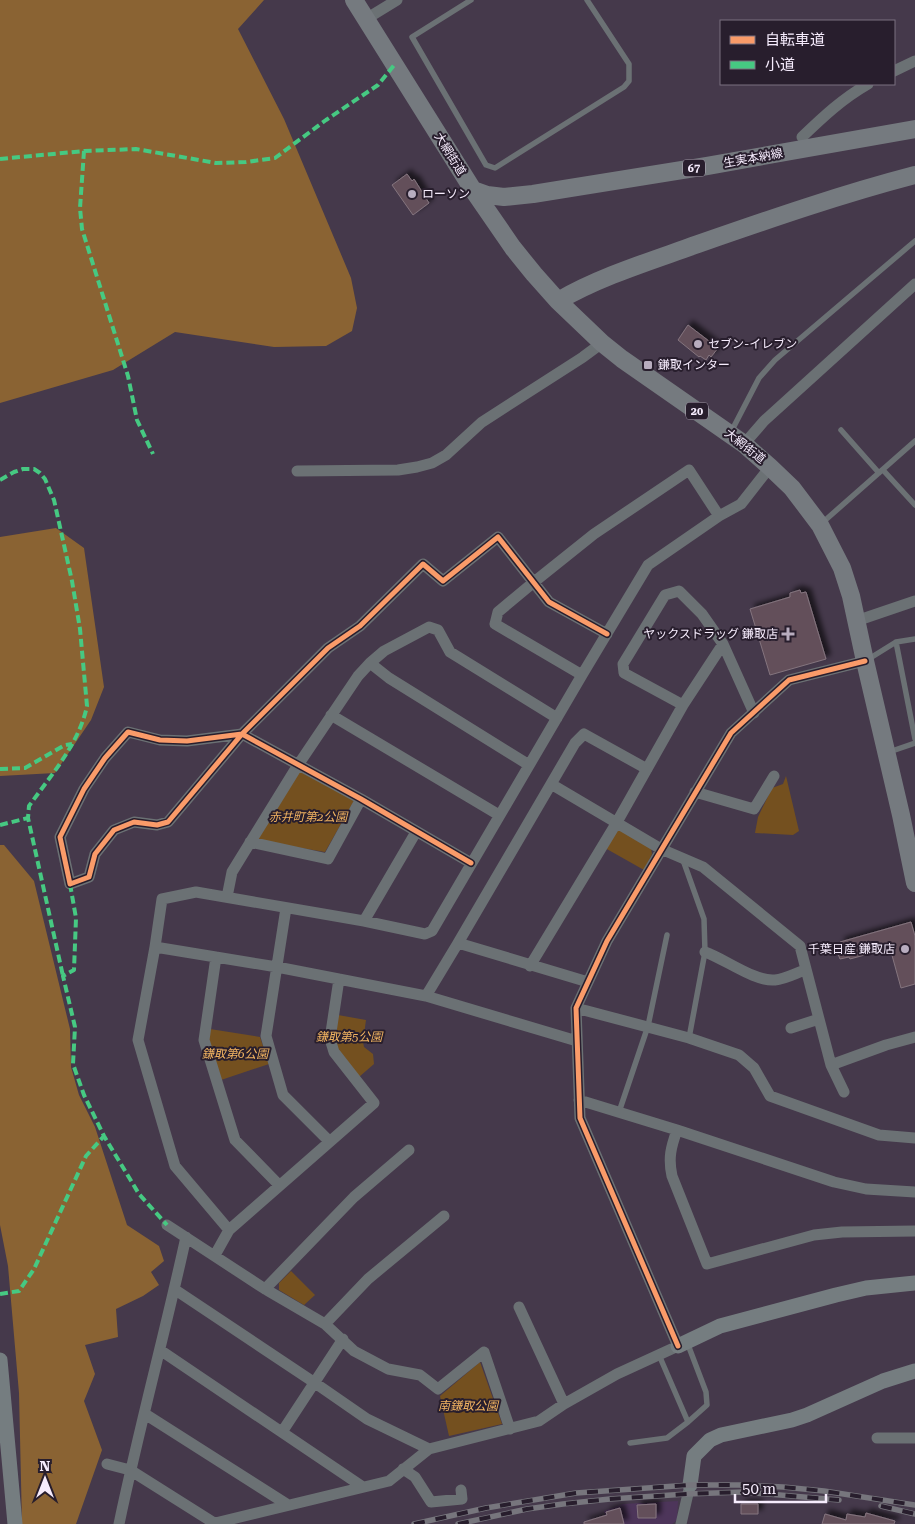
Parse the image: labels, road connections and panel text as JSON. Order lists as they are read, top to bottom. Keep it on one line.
{"streets":{"main road":["大網街道","生実本納線","67","20"]},"crossings":[["大網街道","生実本納線"]],"parks":["赤井町第2公園","鎌取第5公園","鎌取第6公園","南鎌取公園"],"places":{"other":["ローソン","セブン-イレブン","千葉日産 鎌取店"],"transit":["鎌取インター"],"health":["ヤックスドラッグ 鎌取店"]},"legend":["自転車道","小道"],"scale_bar":"50 m","north":"top"}
